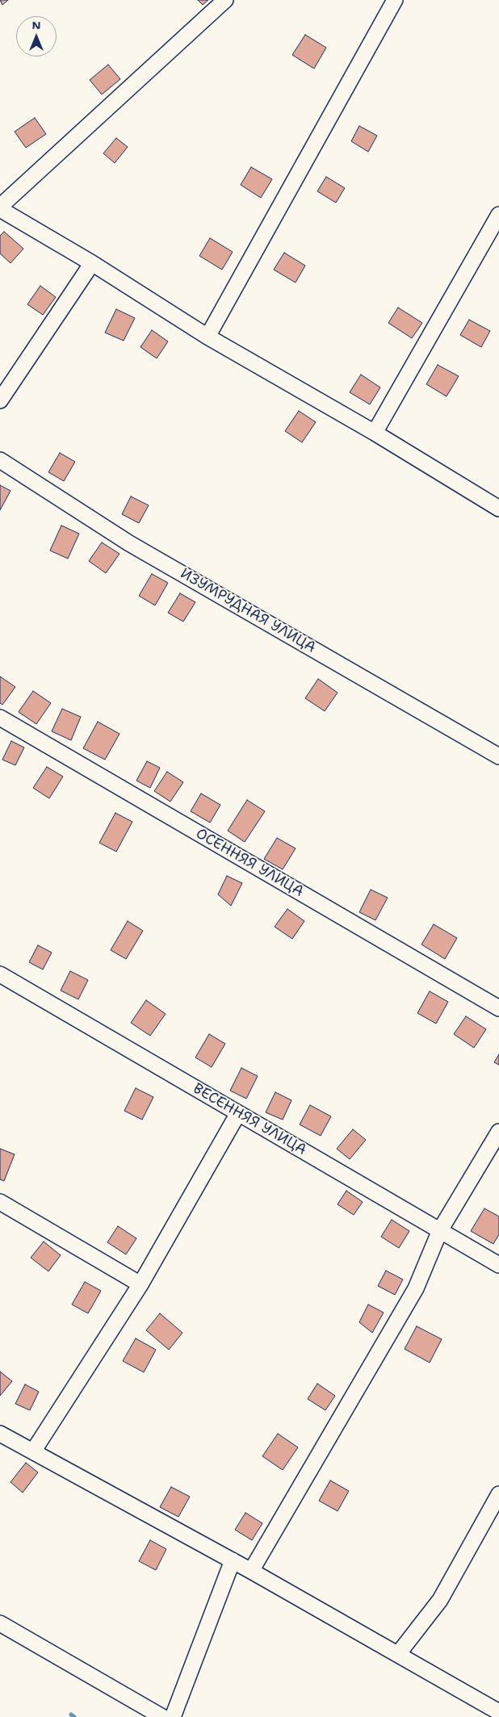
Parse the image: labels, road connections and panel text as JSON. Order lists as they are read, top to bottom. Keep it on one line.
{"streets":{"street":["ИЗУМРУДНАЯ УЛИЦА","ОСЕННЯЯ УЛИЦА","ВЕСЕННЯЯ УЛИЦА"]},"north":"top"}
